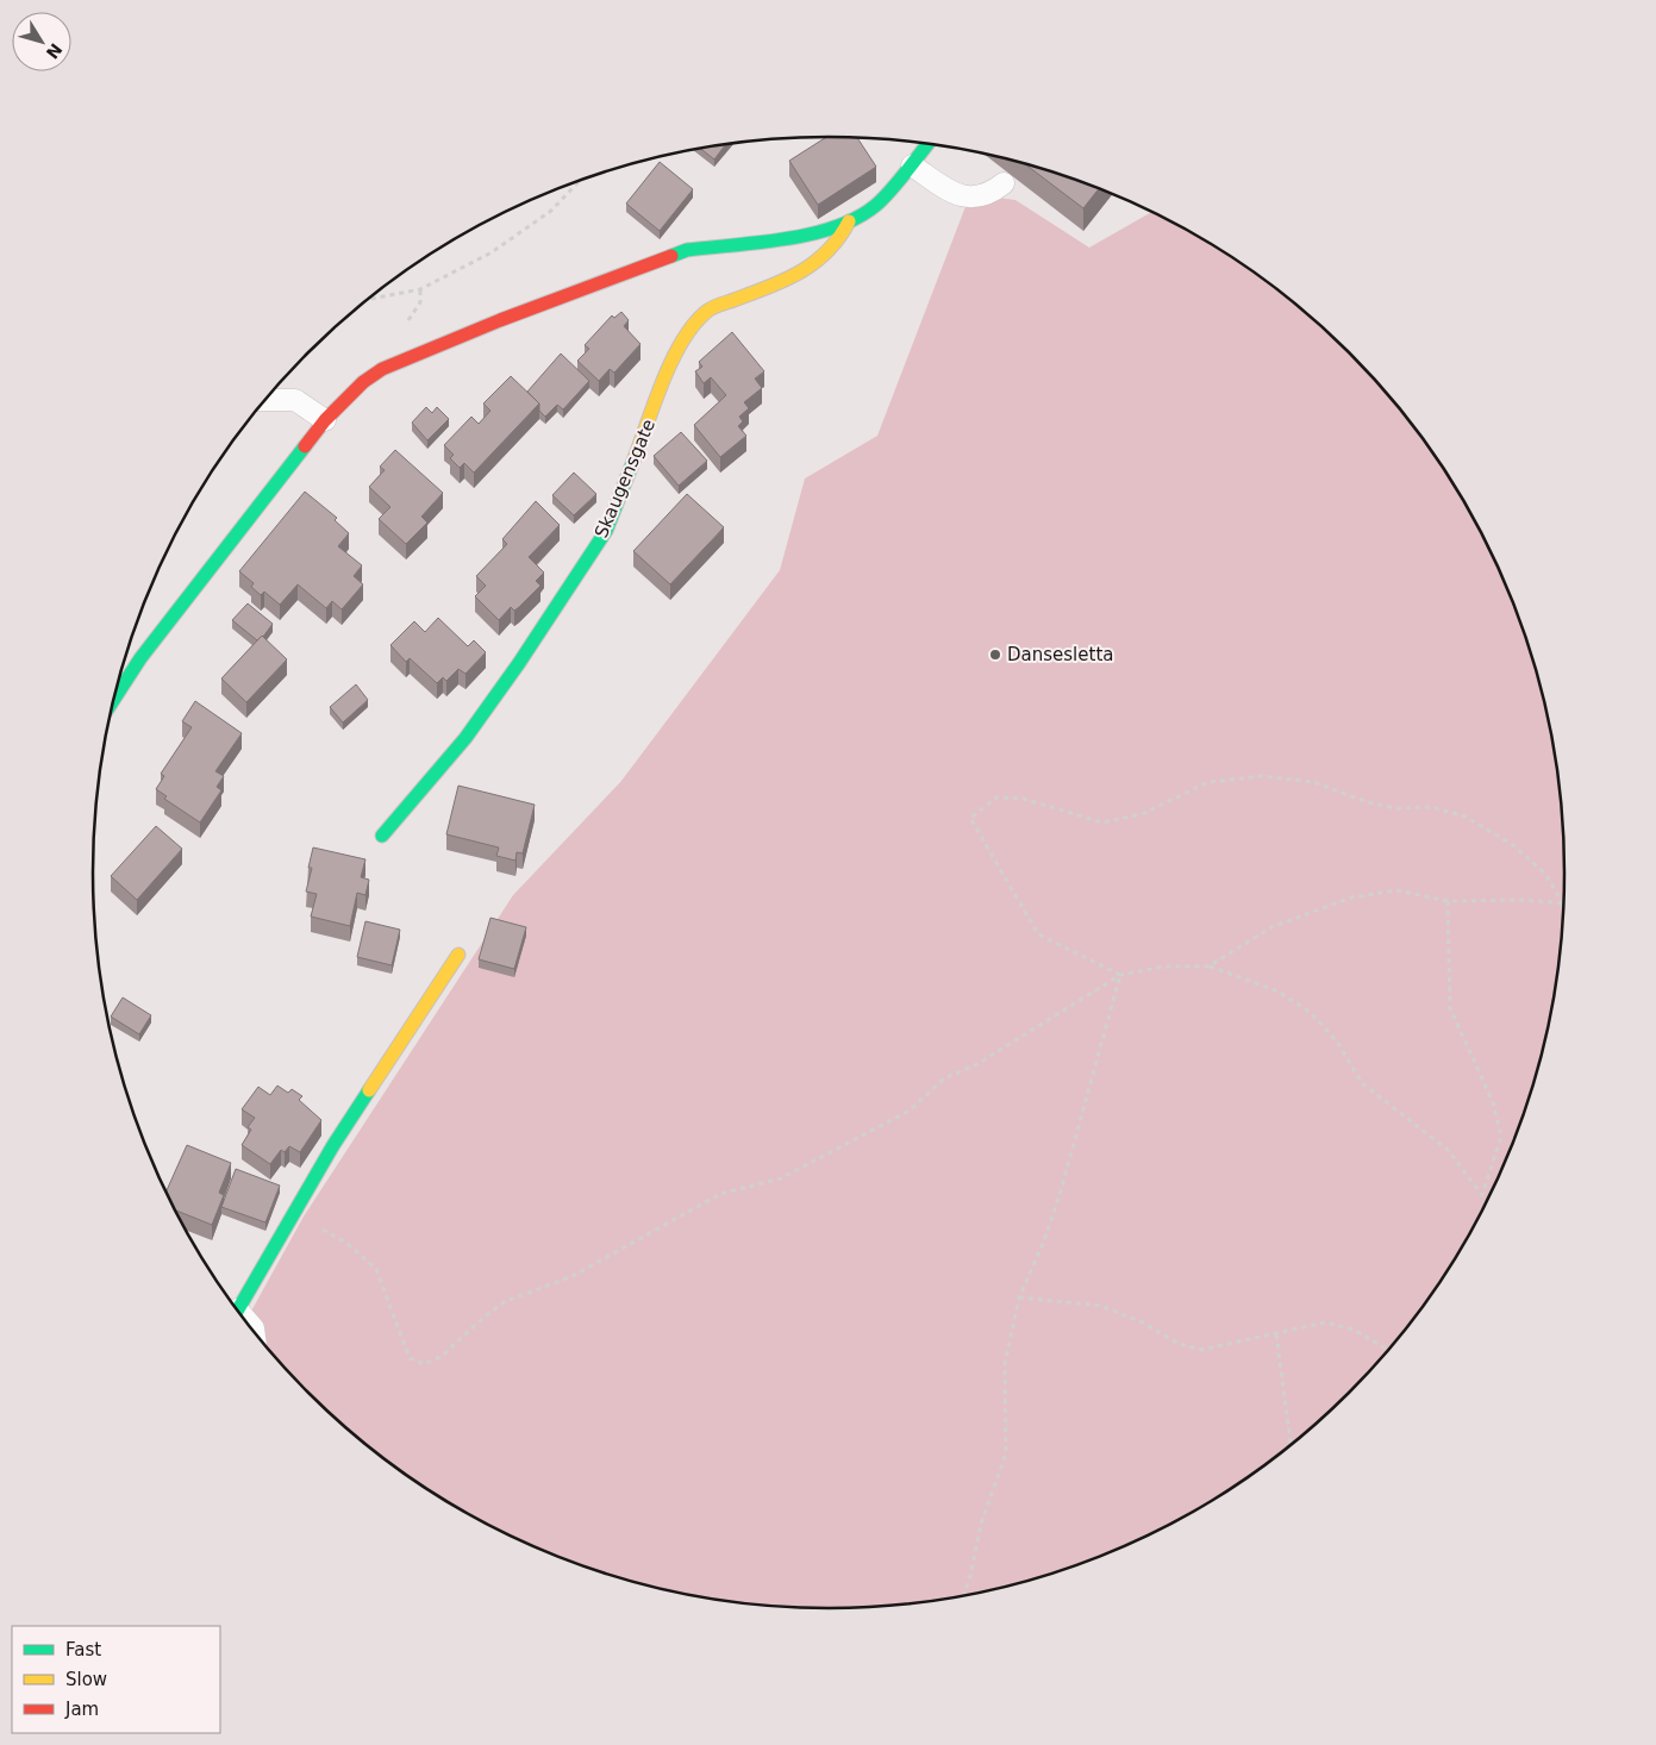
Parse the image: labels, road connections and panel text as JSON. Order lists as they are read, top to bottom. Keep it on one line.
{"streets":{"street":["Skaugensgate"]},"places":["Dansesletta"],"legend":["Fast","Slow","Jam"],"north":"bottom right"}
